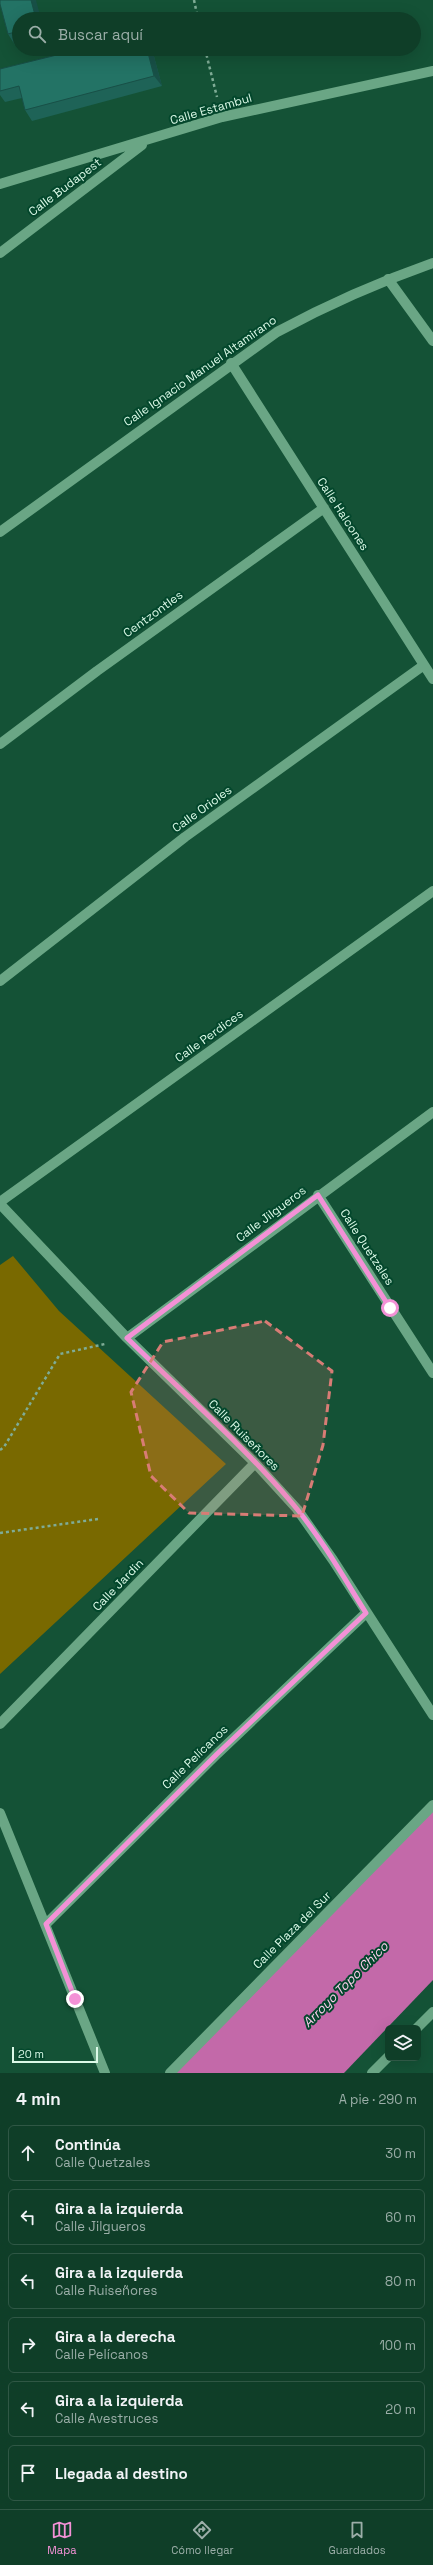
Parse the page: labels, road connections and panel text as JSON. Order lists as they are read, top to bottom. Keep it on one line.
{"streets":{"street":["Calle Estambul","Calle Budapest","Calle Ignacio Manuel Altamirano","Calle Halcones","Centzontles","Calle Orioles","Calle Perdices","Calle Jilgueros","Calle Quetzales","Calle Ruiseñores","Calle Jardin","Calle Pelícanos","Calle Plaza del Sur"]},"crossings":[["Calle Estambul","Calle Budapest"],["Calle Ignacio Manuel Altamirano","Calle Halcones"],["Calle Halcones","Centzontles"],["Calle Halcones","Calle Orioles"],["Calle Perdices","Calle Ruiseñores"],["Calle Jilgueros","Calle Quetzales"],["Calle Jilgueros","Calle Ruiseñores"],["Calle Ruiseñores","Calle Jardin"],["Calle Ruiseñores","Calle Pelícanos"]],"water":["Arroyo Topo Chico"],"scale_bar":"20 m","page":{"search":"Buscar aquí","scale":"20 m","heading":["4 min","A pie · 290 m"],"list":[["Continúa","Calle Quetzales","30 m"],["Gira a la izquierda","Calle Jilgueros","60 m"],["Gira a la izquierda","Calle Ruiseñores","80 m"],["Gira a la derecha","Calle Pelícanos","100 m"],["Gira a la izquierda","Calle Avestruces","20 m"],"Llegada al destino"],"nav":["Mapa","Cómo llegar","Guardados"]}}
